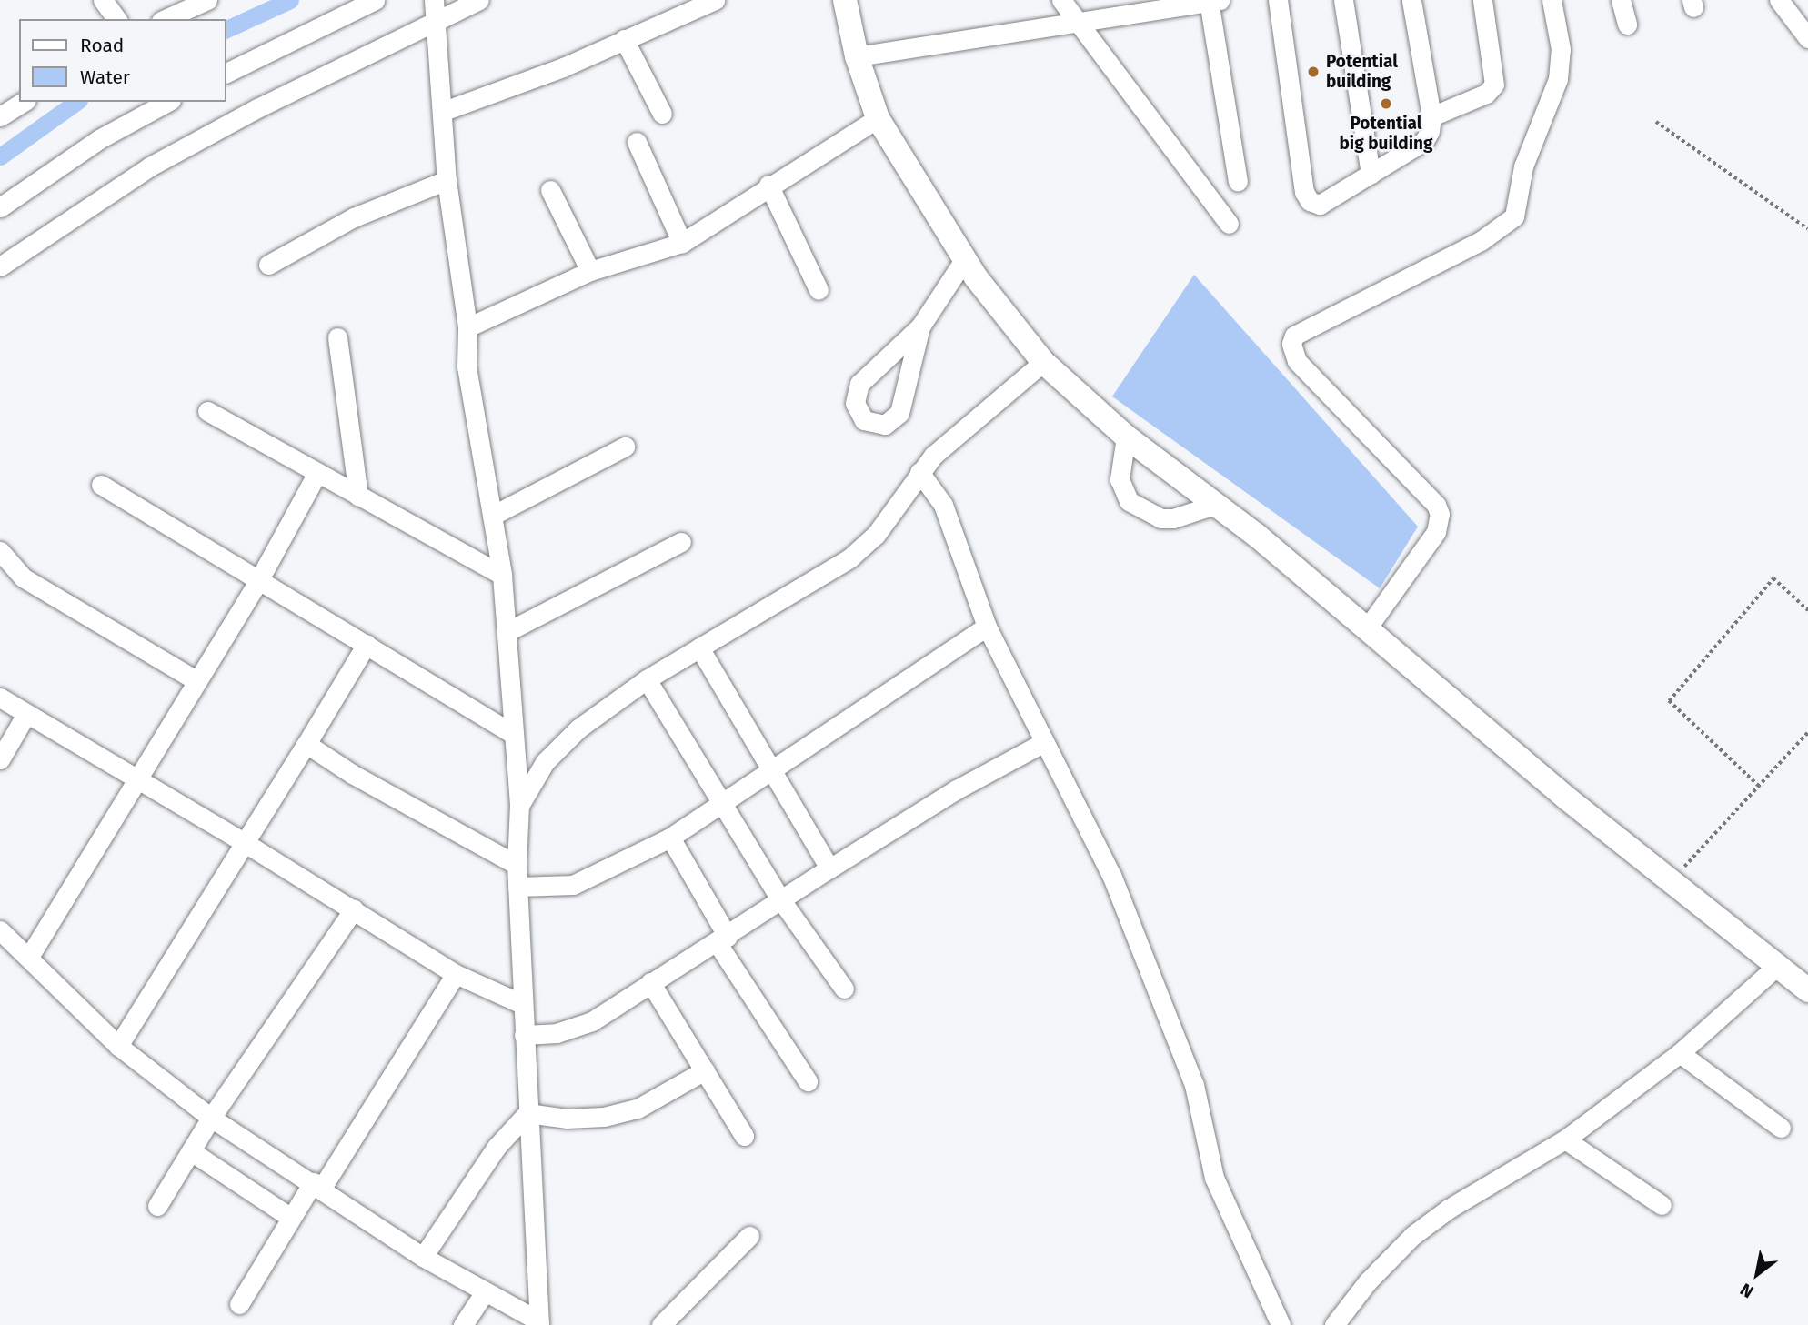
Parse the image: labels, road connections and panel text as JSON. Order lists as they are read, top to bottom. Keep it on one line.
{"places":["Potential building","Potential big building"],"legend":["Road","Water"],"north":"bottom left"}
